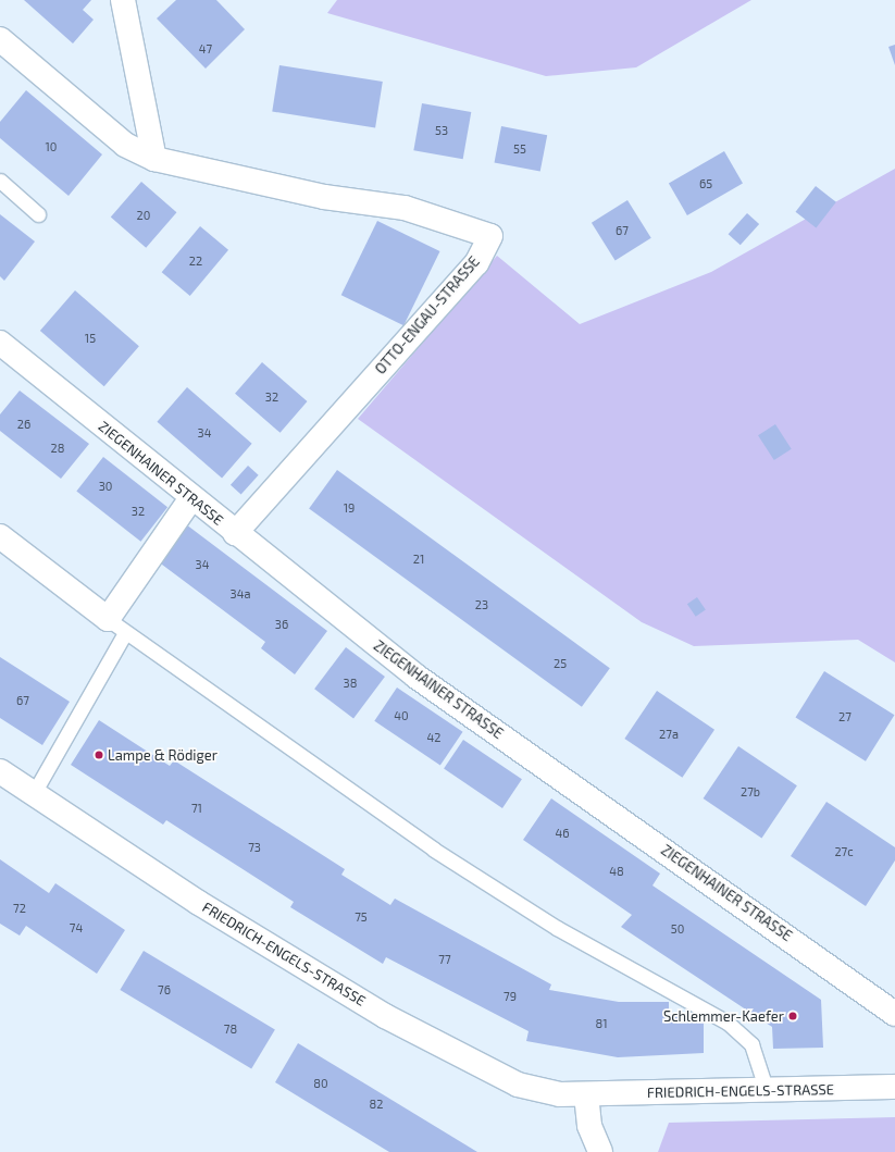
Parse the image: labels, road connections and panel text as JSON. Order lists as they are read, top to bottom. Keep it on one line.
{"streets":{"street":["OTTO-ENGAU-STRASSE","ZIEGENHAINER STRASSE","FRIEDRICH-ENGELS-STRASSE"]},"crossings":[["OTTO-ENGAU-STRASSE","ZIEGENHAINER STRASSE"]],"places":["Lampe & Rödiger","Schlemmer-Kaefer"],"house_numbers":["47","53","10","55","65","20","67","22","15","32","26","34","28","30","19","32","21","34","34a","23","36","25","38","67","40","27","27a","42","27b","71","46","73","27c","48","72","75","74","50","77","76","79","81","78","80","82"]}
